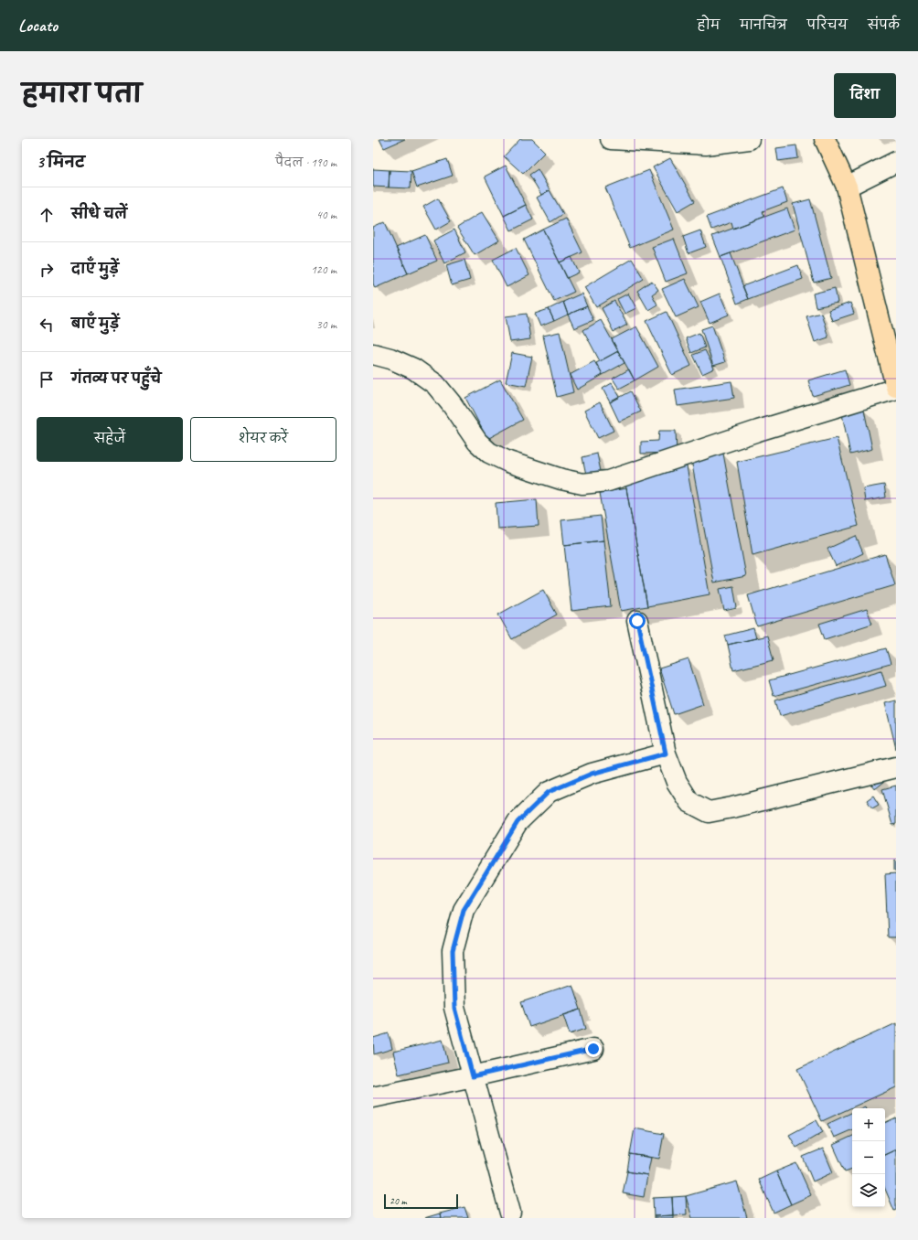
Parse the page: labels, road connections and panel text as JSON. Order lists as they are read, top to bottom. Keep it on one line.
{"scale_bar":"20 m","page":{"header":"Locato","nav":["होम","मानचित्र","परिचय","संपर्क"],"title":"हमारा पता","buttons":["दिशा",["सहेजें","शेयर करें"]],"heading":["3 मिनट","पैदल · 190 m"],"list":[["सीधे चलें","40 m"],["दाएँ मुड़ें","120 m"],["बाएँ मुड़ें","30 m"],"गंतव्य पर पहुँचे"],"map_buttons":["+","−"],"scale":"20 m"}}
